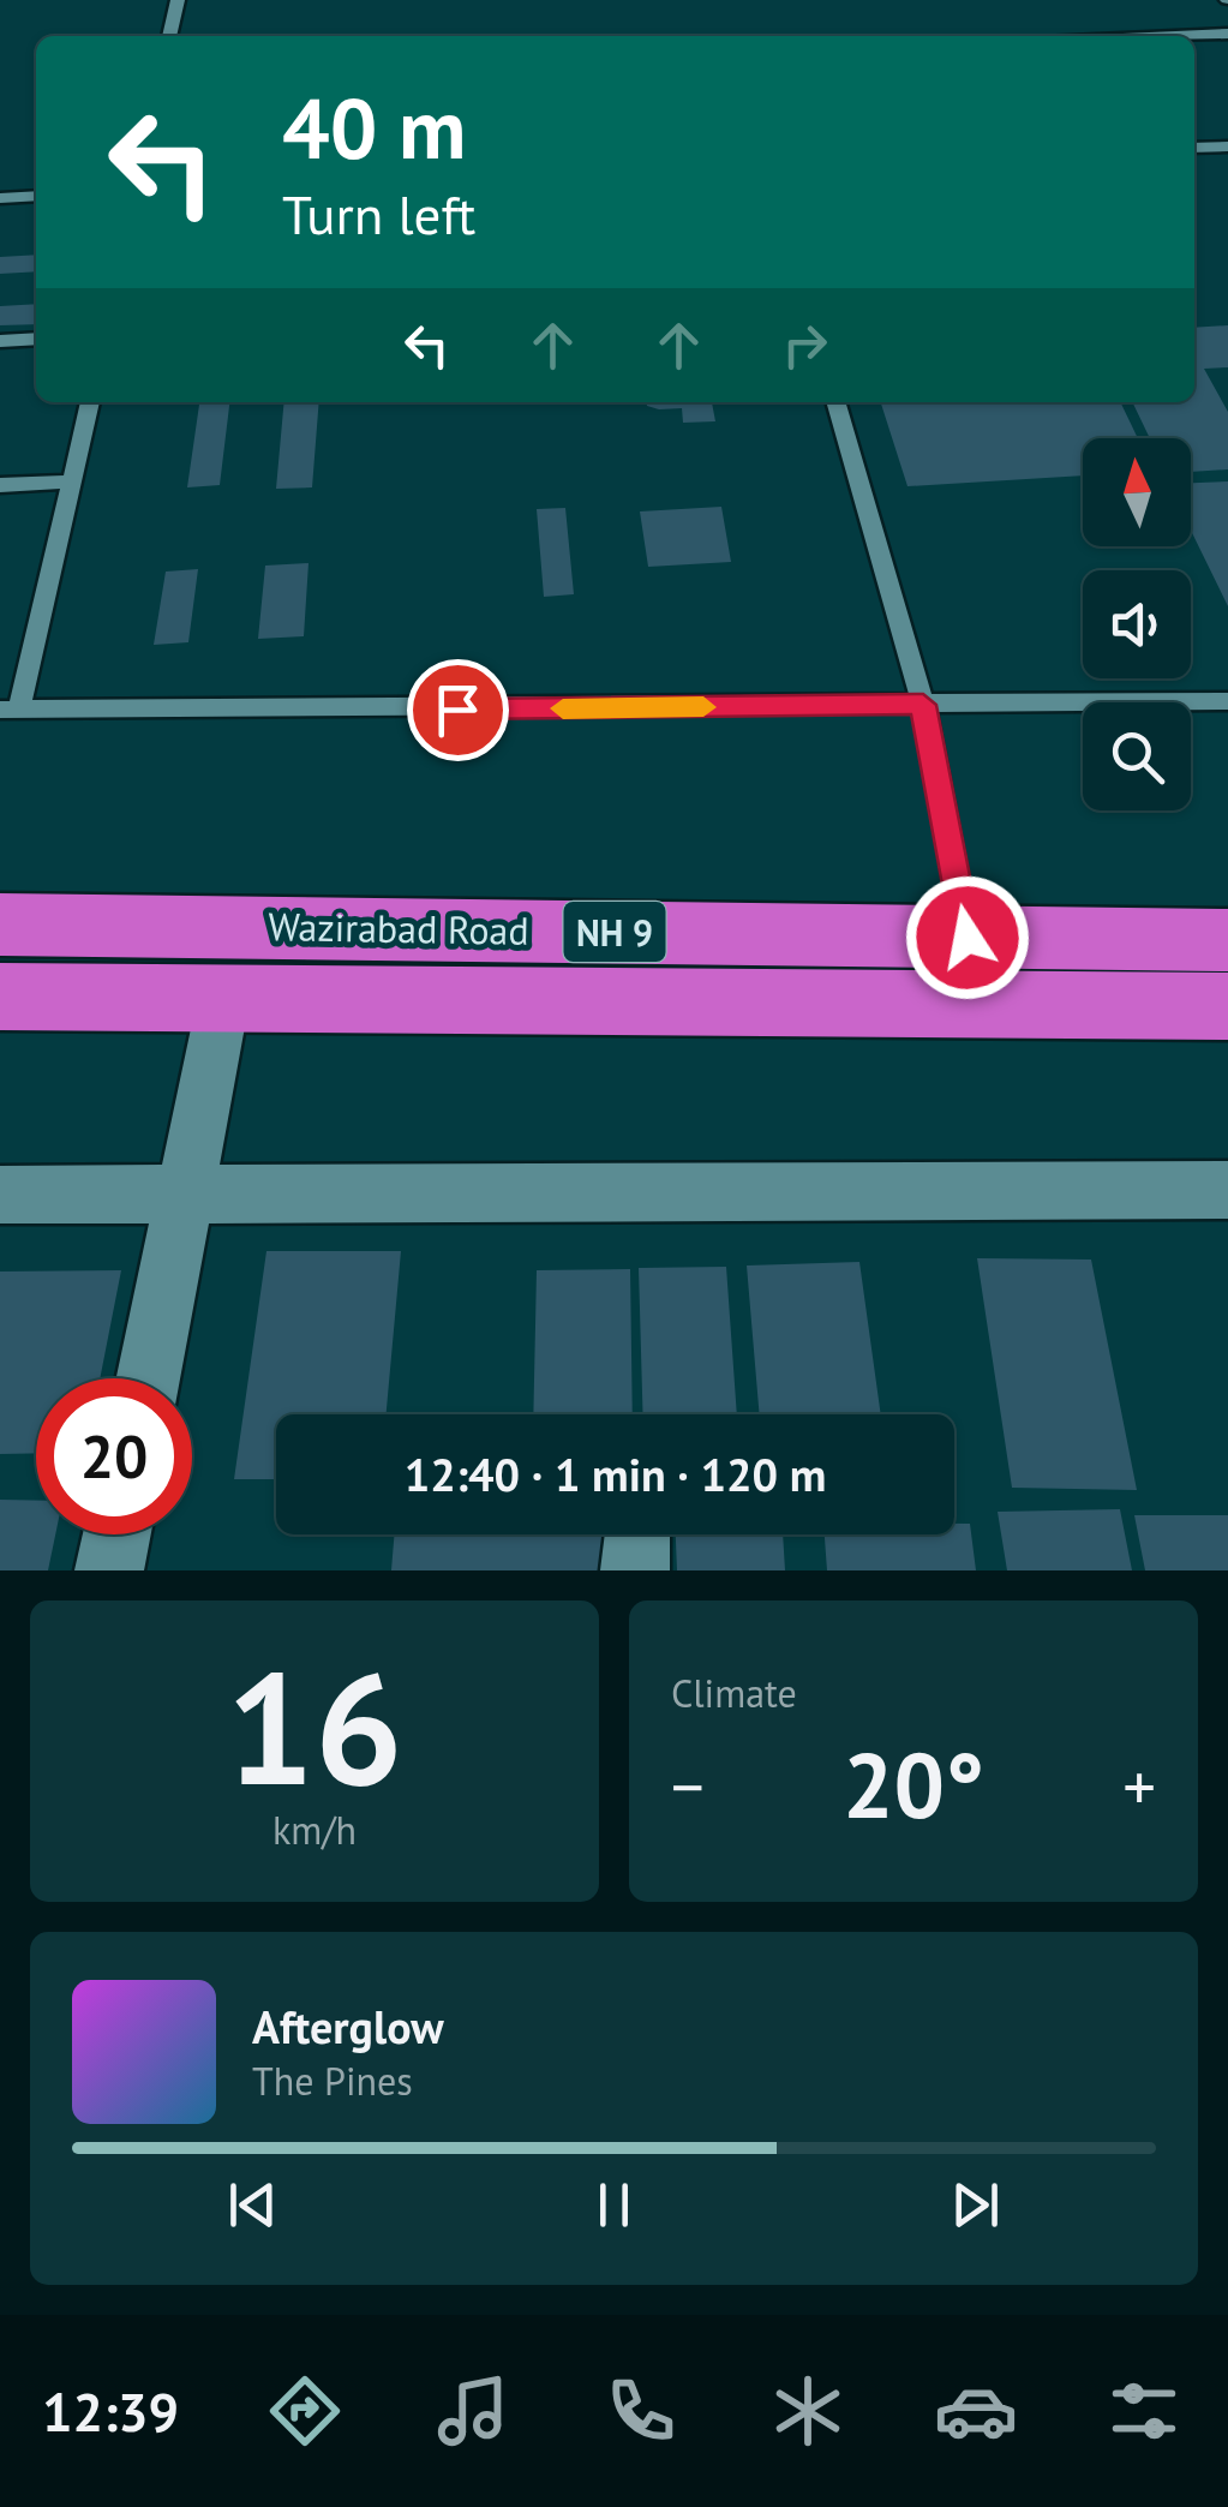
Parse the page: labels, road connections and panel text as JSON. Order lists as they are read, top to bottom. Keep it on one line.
{"streets":{"highway":["Wazirabad Road","NH 9"]},"north":"top","page":{"turn":["40 m","Turn left"],"limit":"20","trip":"12:40 · 1 min · 120 m","tile":[["16","km/h"],"Climate"],"heat":["−","20°","+"],"song":["Afterglow","The Pines"],"tabs":"12:39"}}
